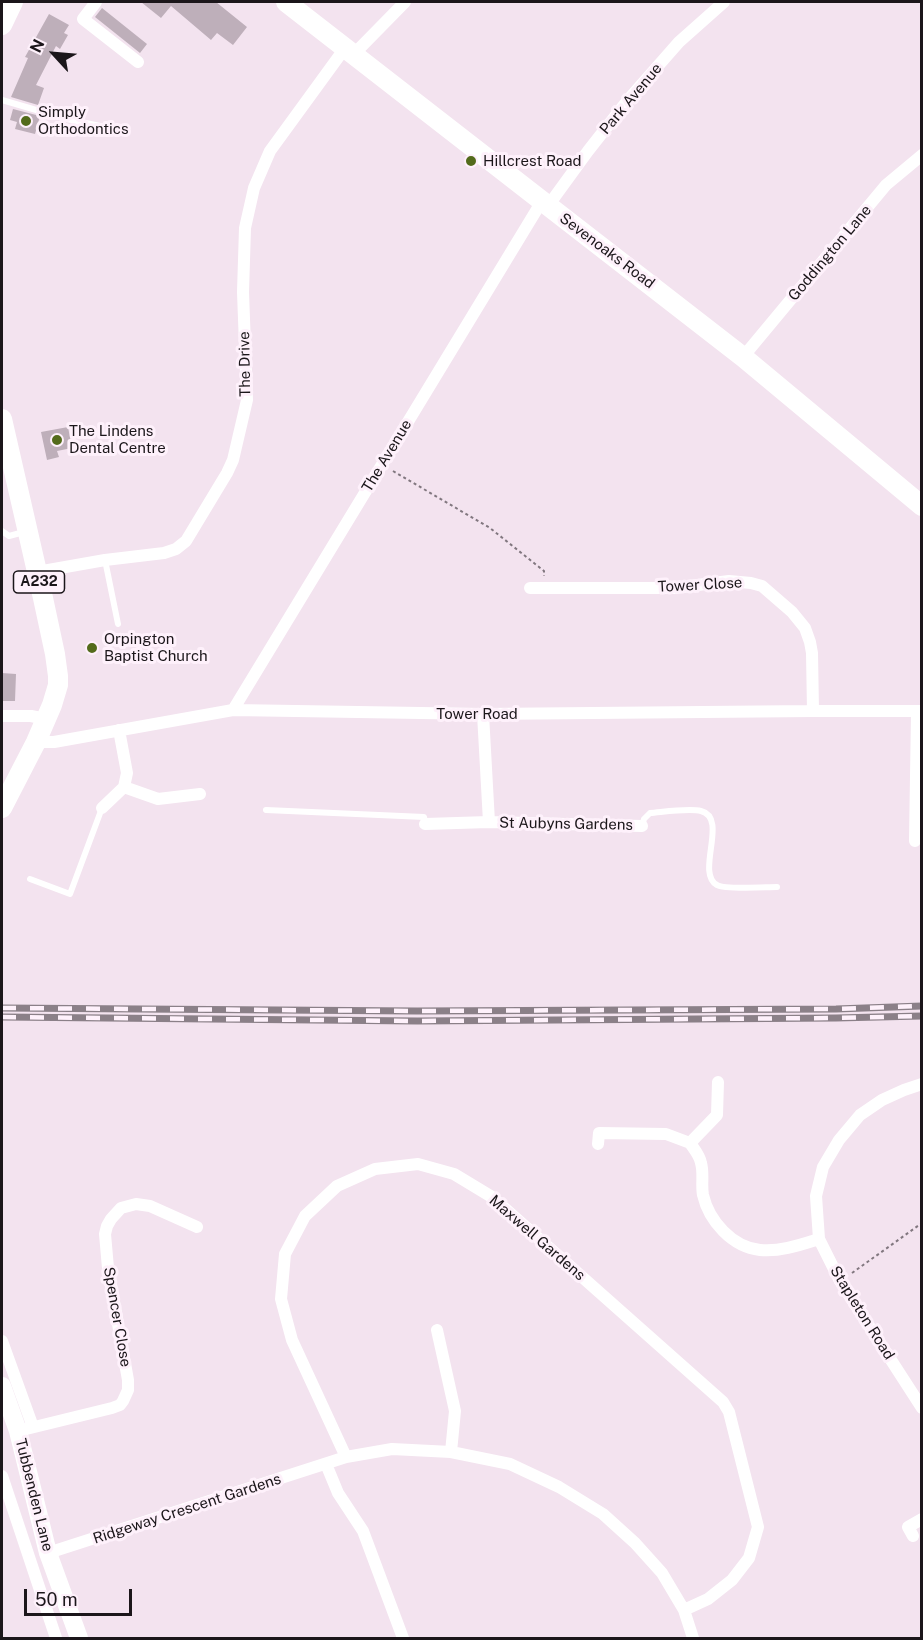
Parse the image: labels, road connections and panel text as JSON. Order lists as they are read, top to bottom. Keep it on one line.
{"streets":{"main road":["Sevenoaks Road","A232"],"street":["Park Avenue","Goddington Lane","The Drive","The Avenue","Tower Close","Tower Road","St Aubyns Gardens","Maxwell Gardens","Stapleton Road","Spencer Close","Tubbenden Lane","Ridgeway Crescent Gardens"]},"crossings":[["Park Avenue","Sevenoaks Road"],["Park Avenue","The Avenue"],["Sevenoaks Road","Goddington Lane"],["Sevenoaks Road","The Drive"],["Sevenoaks Road","The Avenue"],["The Drive","A232"],["The Avenue","Tower Road"],["A232","Tower Road"],["Tower Close","Tower Road"],["Tower Road","St Aubyns Gardens"],["Maxwell Gardens","Ridgeway Crescent Gardens"],["Spencer Close","Tubbenden Lane"],["Tubbenden Lane","Ridgeway Crescent Gardens"]],"places":["Simply Orthodontics","Hillcrest Road","The Lindens Dental Centre","Orpington Baptist Church"],"scale_bar":"50 m","north":"top left"}
